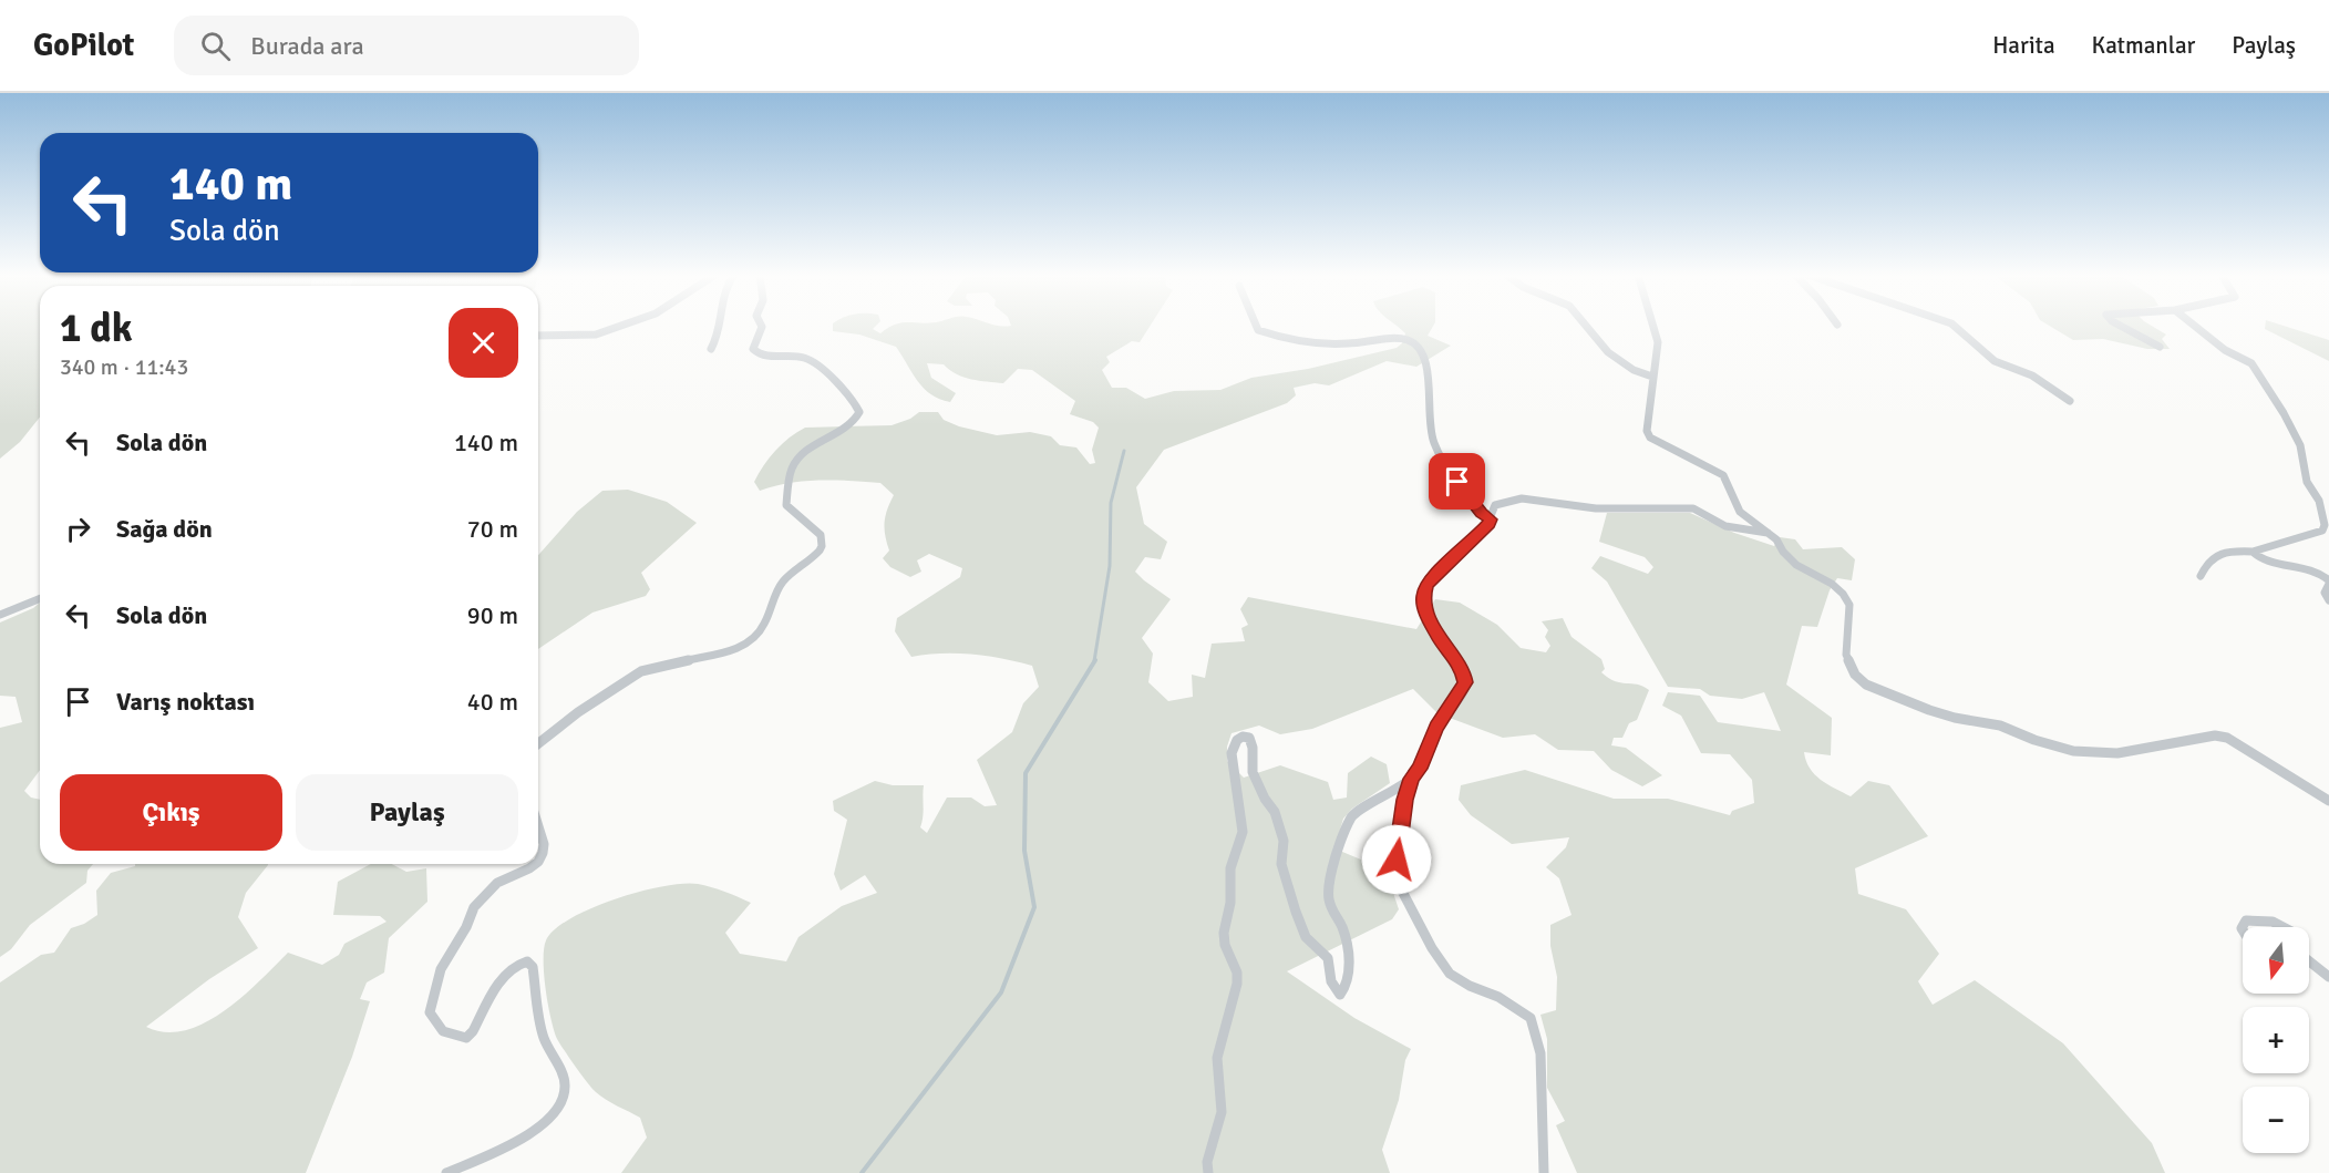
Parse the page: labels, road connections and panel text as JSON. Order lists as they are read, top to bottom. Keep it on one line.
{"north":"bottom","page":{"header":"GoPilot","search":"Burada ara","nav":["Harita","Katmanlar","Paylaş"],"turn":["140 m","Sola dön"],"heading":["1 dk","340 m · 11:43"],"list":[{"name":"Sola dön","value":"140 m"},{"name":"Sağa dön","value":"70 m"},{"name":"Sola dön","value":"90 m"},{"name":"Varış noktası","value":"40 m"}],"buttons":["Çıkış","Paylaş"],"map_buttons":["+","−"]}}
